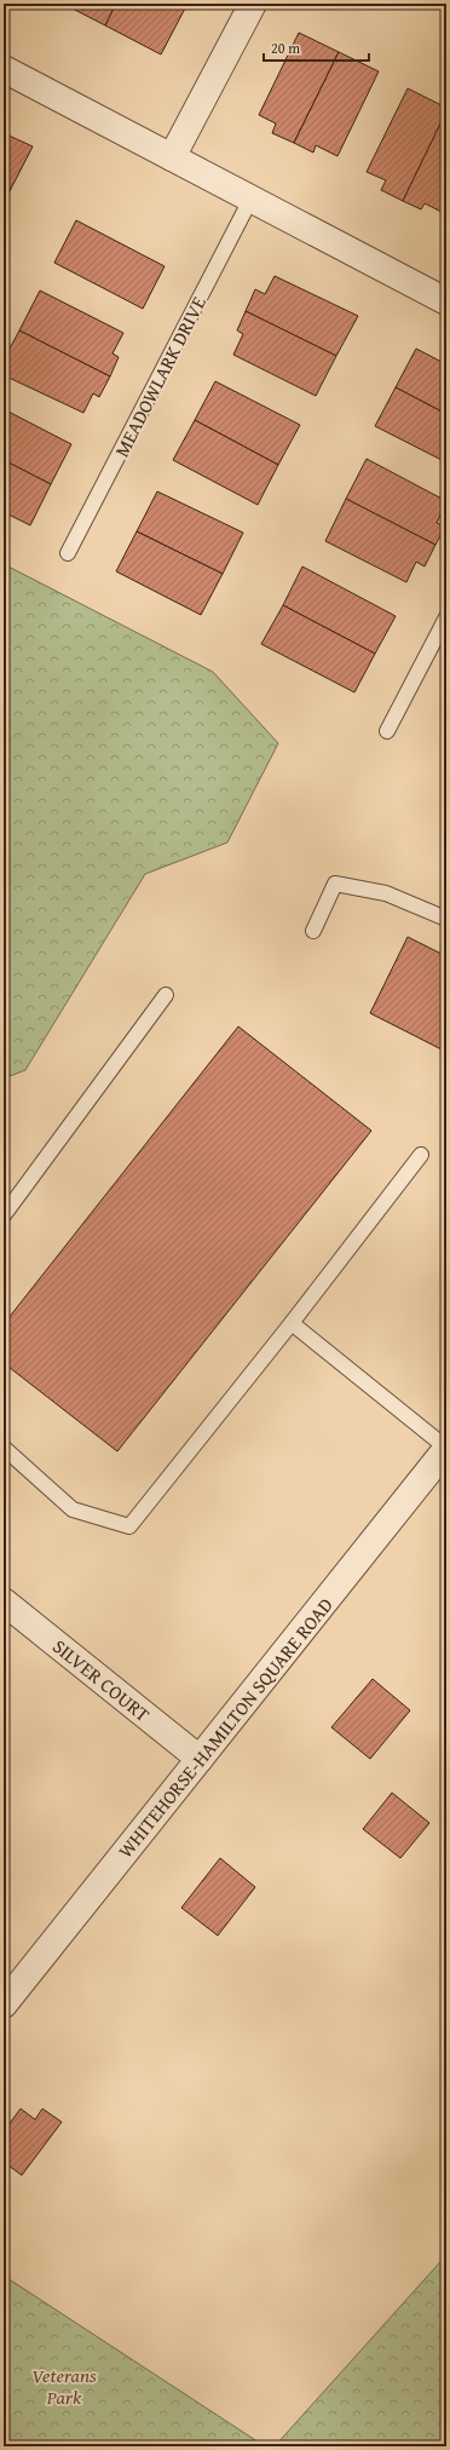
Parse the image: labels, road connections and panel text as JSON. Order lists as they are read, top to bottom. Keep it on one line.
{"streets":{"street":["SILVER COURT","WHITEHORSE-HAMILTON SQUARE ROAD"],"lane":["MEADOWLARK DRIVE"]},"crossings":[["SILVER COURT","WHITEHORSE-HAMILTON SQUARE ROAD"]],"parks":["Veterans Park"],"scale_bar":"20 m"}
